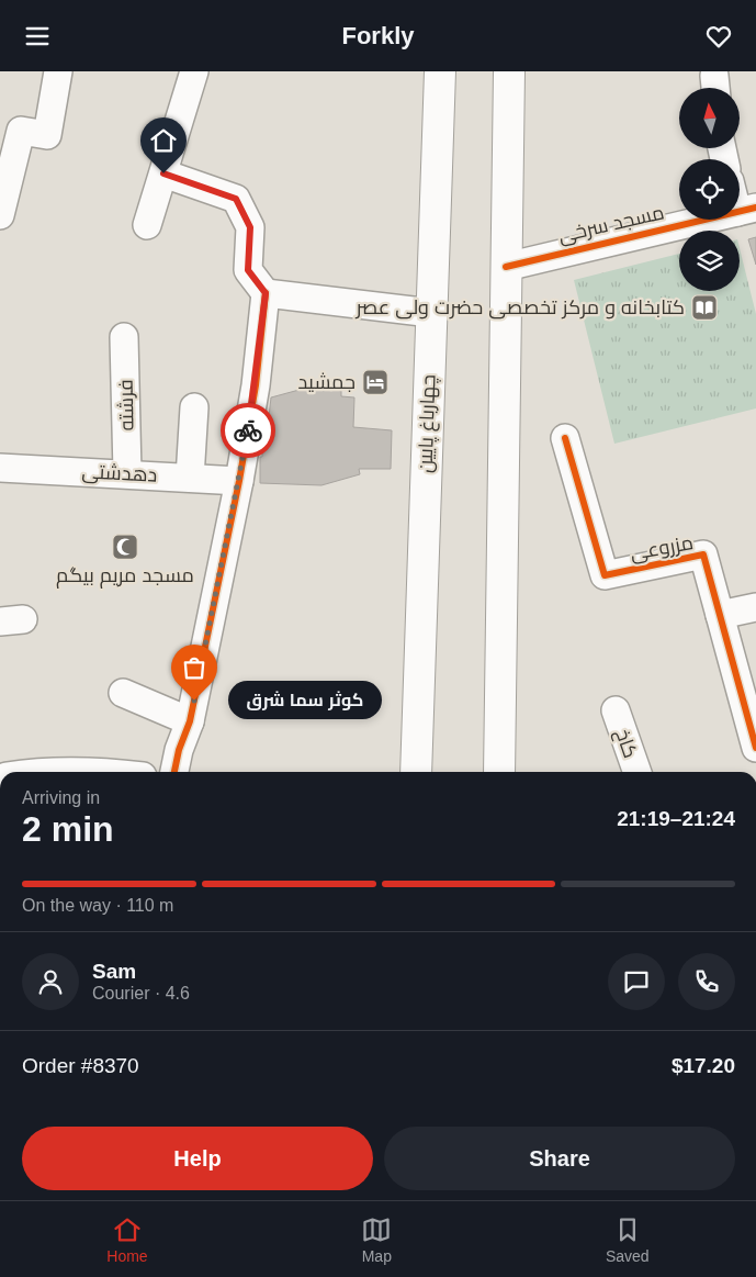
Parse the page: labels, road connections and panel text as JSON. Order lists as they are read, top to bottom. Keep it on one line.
{"streets":{"main road":["چهارباغ پایین"],"street":["مسجد سرخی","فرشته","دهدشتی","مزروعی","کاخ"]},"crossings":[["فرشته","دهدشتی"]],"places":{"library":["کتابخانه و مرکز تخصصی حضرت ولی عصر"],"hotel":["جمشيد"],"mosque":["مسجد مریم بیگم"],"other":["کوثر سما شرق"]},"north":"top","page":{"header":"Forkly","bubble":"کوثر سما شرق","heading":["2 min","Arriving in","21:19–21:24"],"panel":["Sam","Courier · 4.6","Order #8370","$17.20"],"bar":"On the way · 110 m","buttons":["Help","Share"],"tabs":["Home","Map","Saved"]}}
